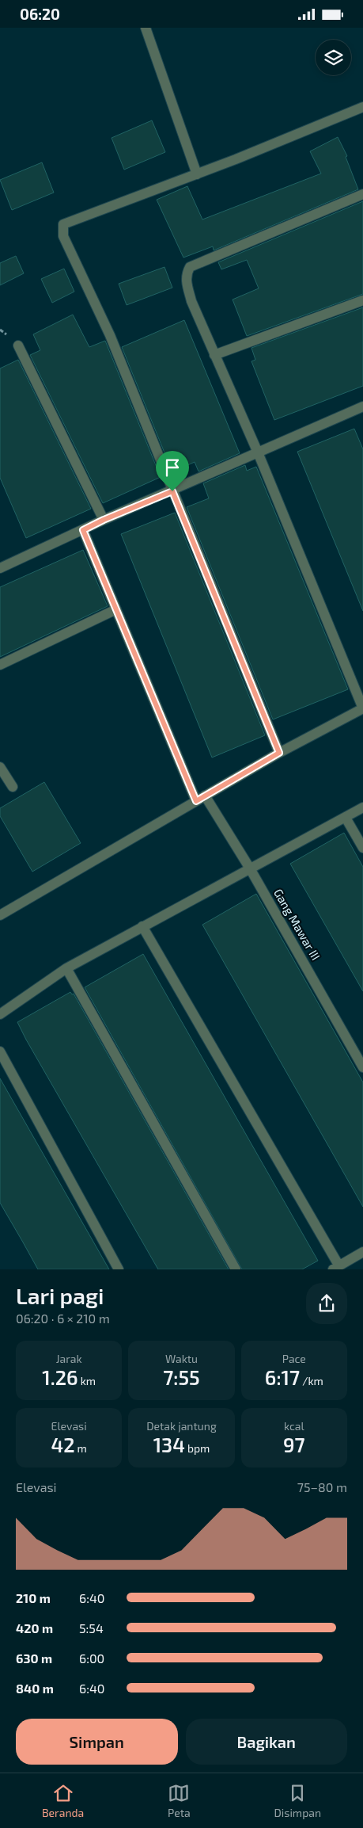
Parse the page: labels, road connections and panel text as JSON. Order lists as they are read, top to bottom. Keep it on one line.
{"streets":{"street":["Gang Mawar III"]},"page":{"status":"06:20","heading":["Lari pagi","06:20 · 6 × 210 m"],"stats":[["Jarak","1.26 km"],["Waktu","7:55"],["Pace","6:17 /km"],["Elevasi","42 m"],["Detak jantung","134 bpm"],["kcal","97"]],"chart":["Elevasi","75–80 m"],"list":[{"name":"210 m","note":"6:40"},{"name":"420 m","note":"5:54"},{"name":"630 m","note":"6:00"},{"name":"840 m","note":"6:40"}],"buttons":["Simpan","Bagikan"],"tabs":["Beranda","Peta","Disimpan"]}}
